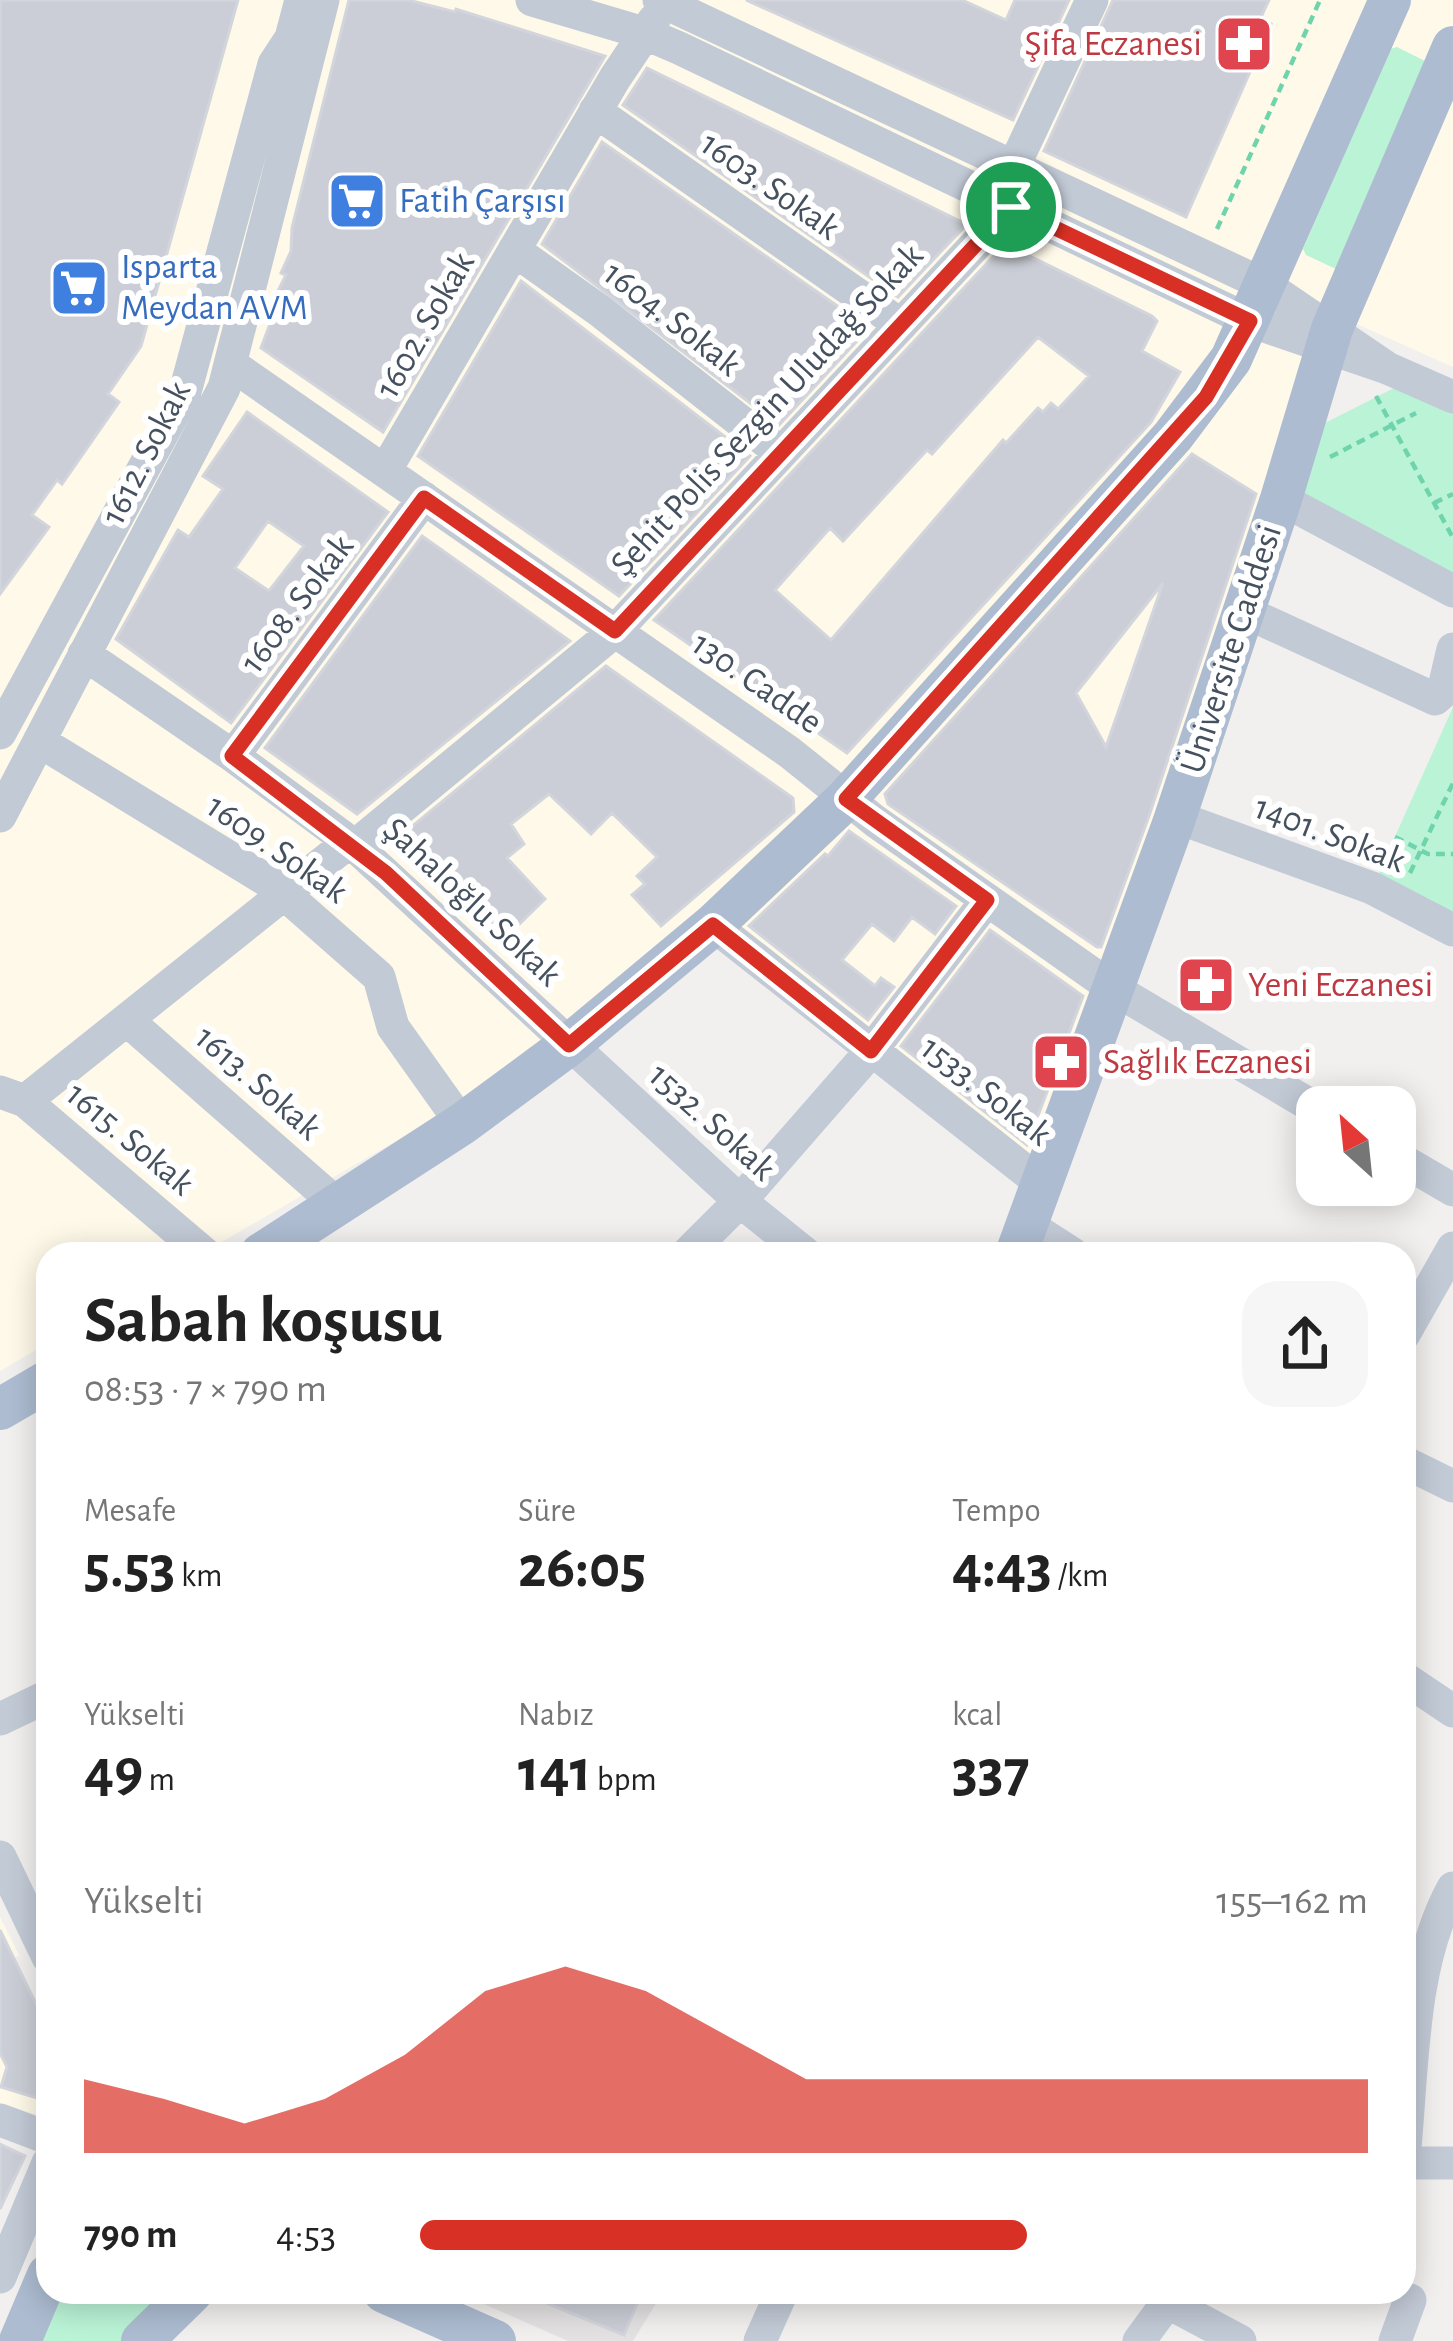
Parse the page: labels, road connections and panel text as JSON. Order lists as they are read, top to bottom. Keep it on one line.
{"streets":{"main road":["Üniversite Caddesi"],"street":["1603. Sokak","1604. Sokak","1602. Sokak","Şehit Polis Sezgin Uludağ Sokak","1612. Sokak","1608. Sokak","130. Cadde","1401. Sokak","1609. Sokak","Şahaloğlu Sokak","1613. Sokak","1533. Sokak","1532. Sokak","1615. Sokak"]},"crossings":[["1603. Sokak","1602. Sokak"],["1603. Sokak","Şehit Polis Sezgin Uludağ Sokak"],["1604. Sokak","1602. Sokak"],["1604. Sokak","Şehit Polis Sezgin Uludağ Sokak"],["1602. Sokak","130. Cadde"],["Şehit Polis Sezgin Uludağ Sokak","130. Cadde"],["Şehit Polis Sezgin Uludağ Sokak","1609. Sokak"],["Şehit Polis Sezgin Uludağ Sokak","Şahaloğlu Sokak"],["Şehit Polis Sezgin Uludağ Sokak","1613. Sokak"],["Şehit Polis Sezgin Uludağ Sokak","1615. Sokak"],["1612. Sokak","130. Cadde"],["1612. Sokak","1609. Sokak"],["1612. Sokak","Şahaloğlu Sokak"],["1608. Sokak","130. Cadde"],["1608. Sokak","Şahaloğlu Sokak"],["Üniversite Caddesi","130. Cadde"],["Üniversite Caddesi","1401. Sokak"],["Üniversite Caddesi","1533. Sokak"],["Şahaloğlu Sokak","1532. Sokak"]],"places":{"pharmacy":["Şifa Eczanesi","Yeni Eczanesi","Sağlık Eczanesi"],"supermarket":["Fatih Çarşısı","Isparta Meydan AVM"]},"north":"top left","page":{"heading":["Sabah koşusu","08:53 · 7 × 790 m"],"stats":[["Mesafe","5.53 km"],["Süre","26:05"],["Tempo","4:43 /km"],["Yükselti","49 m"],["Nabız","141 bpm"],["kcal","337"]],"chart":["Yükselti","155–162 m"],"list":[{"name":"790 m","note":"4:53"}]}}
